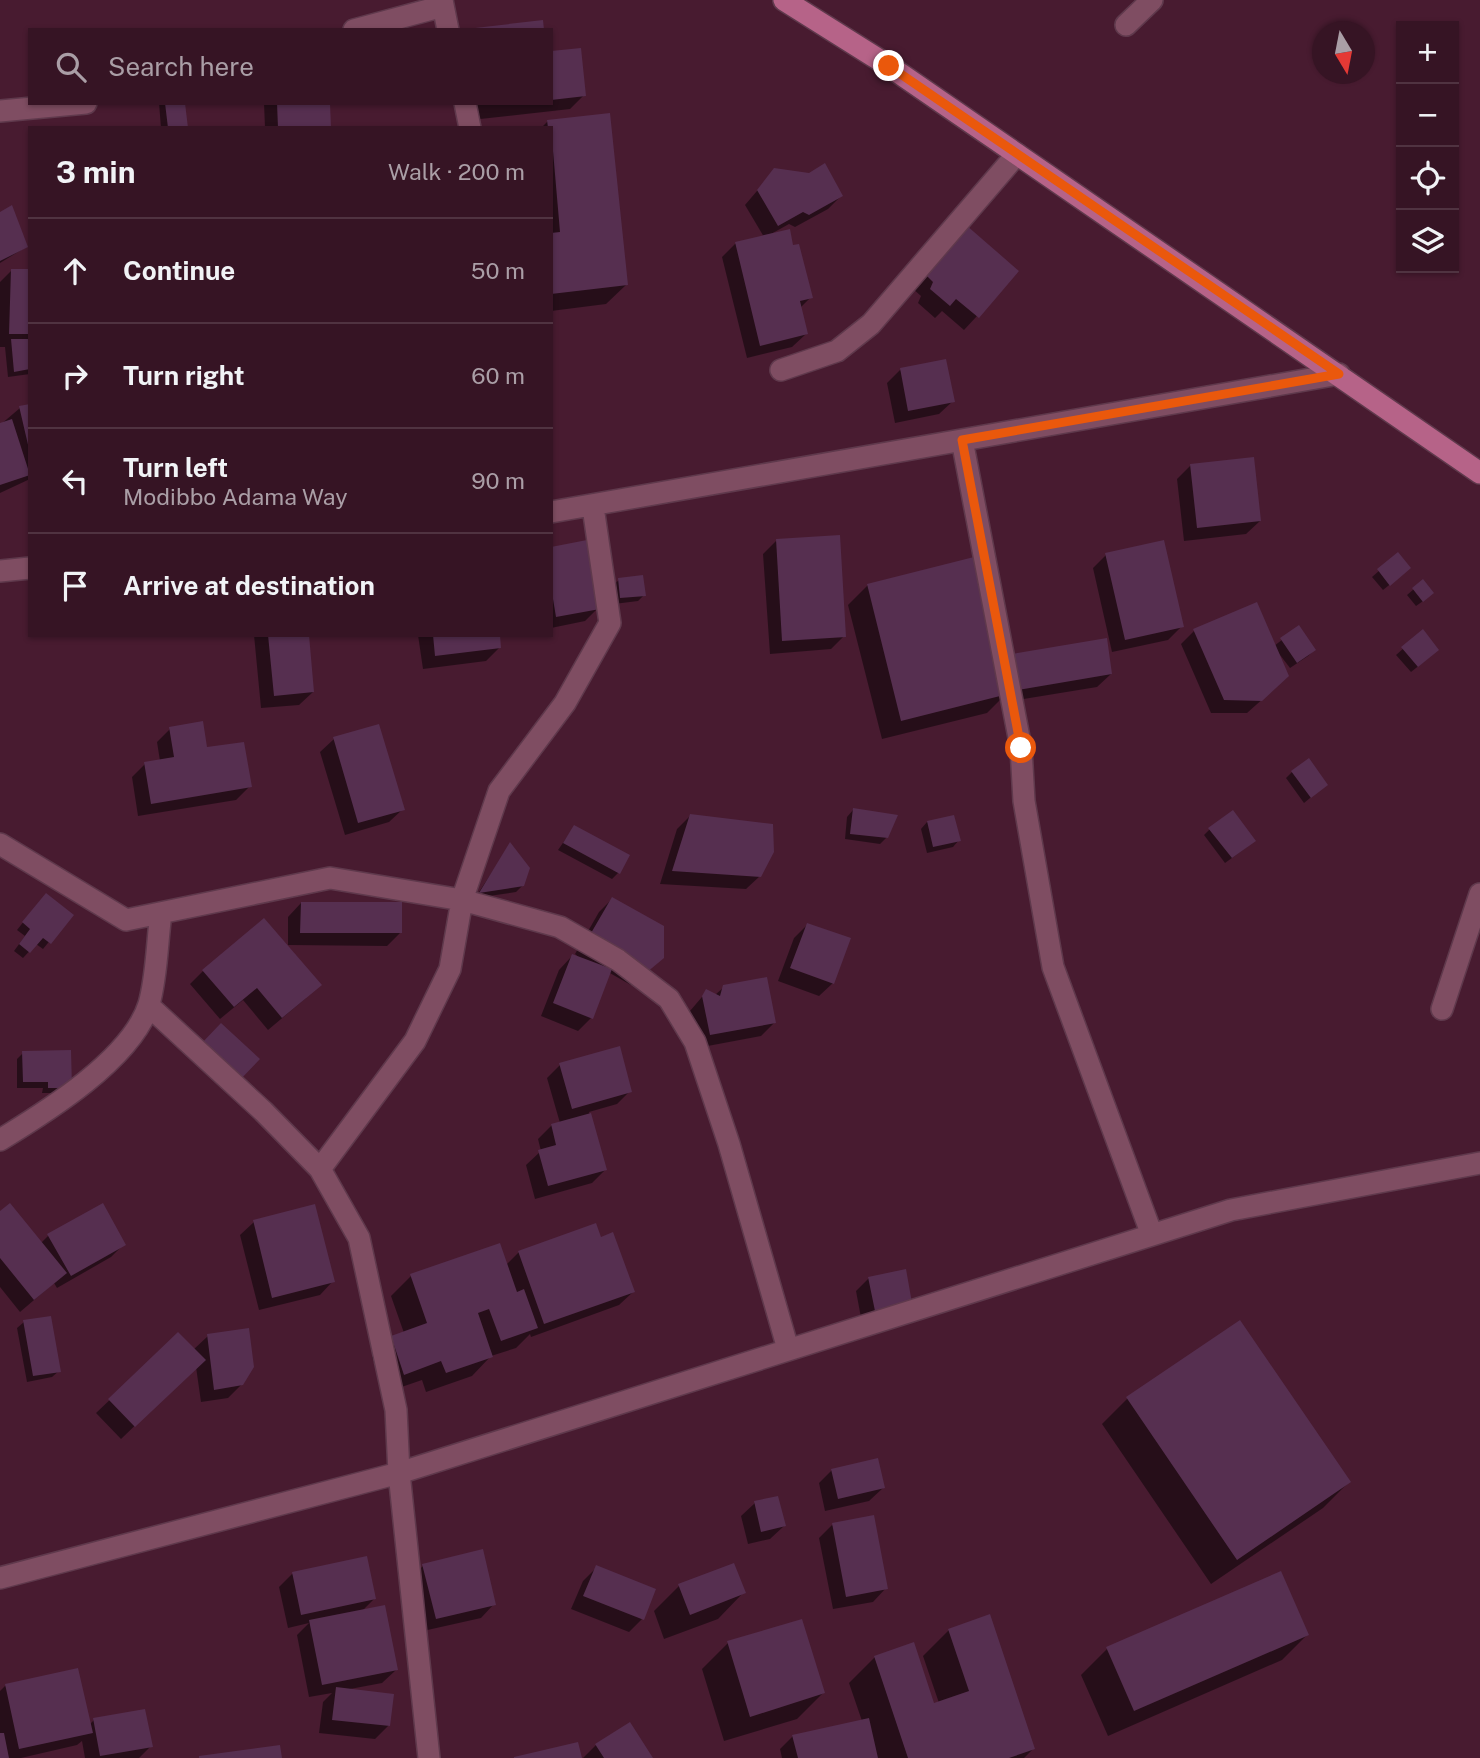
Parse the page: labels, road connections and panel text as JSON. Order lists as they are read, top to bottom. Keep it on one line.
{"north":"bottom","page":{"map_buttons":["+","−"],"search":"Search here","heading":["3 min","Walk · 200 m"],"list":[["Continue","50 m"],["Turn right","60 m"],["Turn left","Modibbo Adama Way","90 m"],"Arrive at destination"]}}
